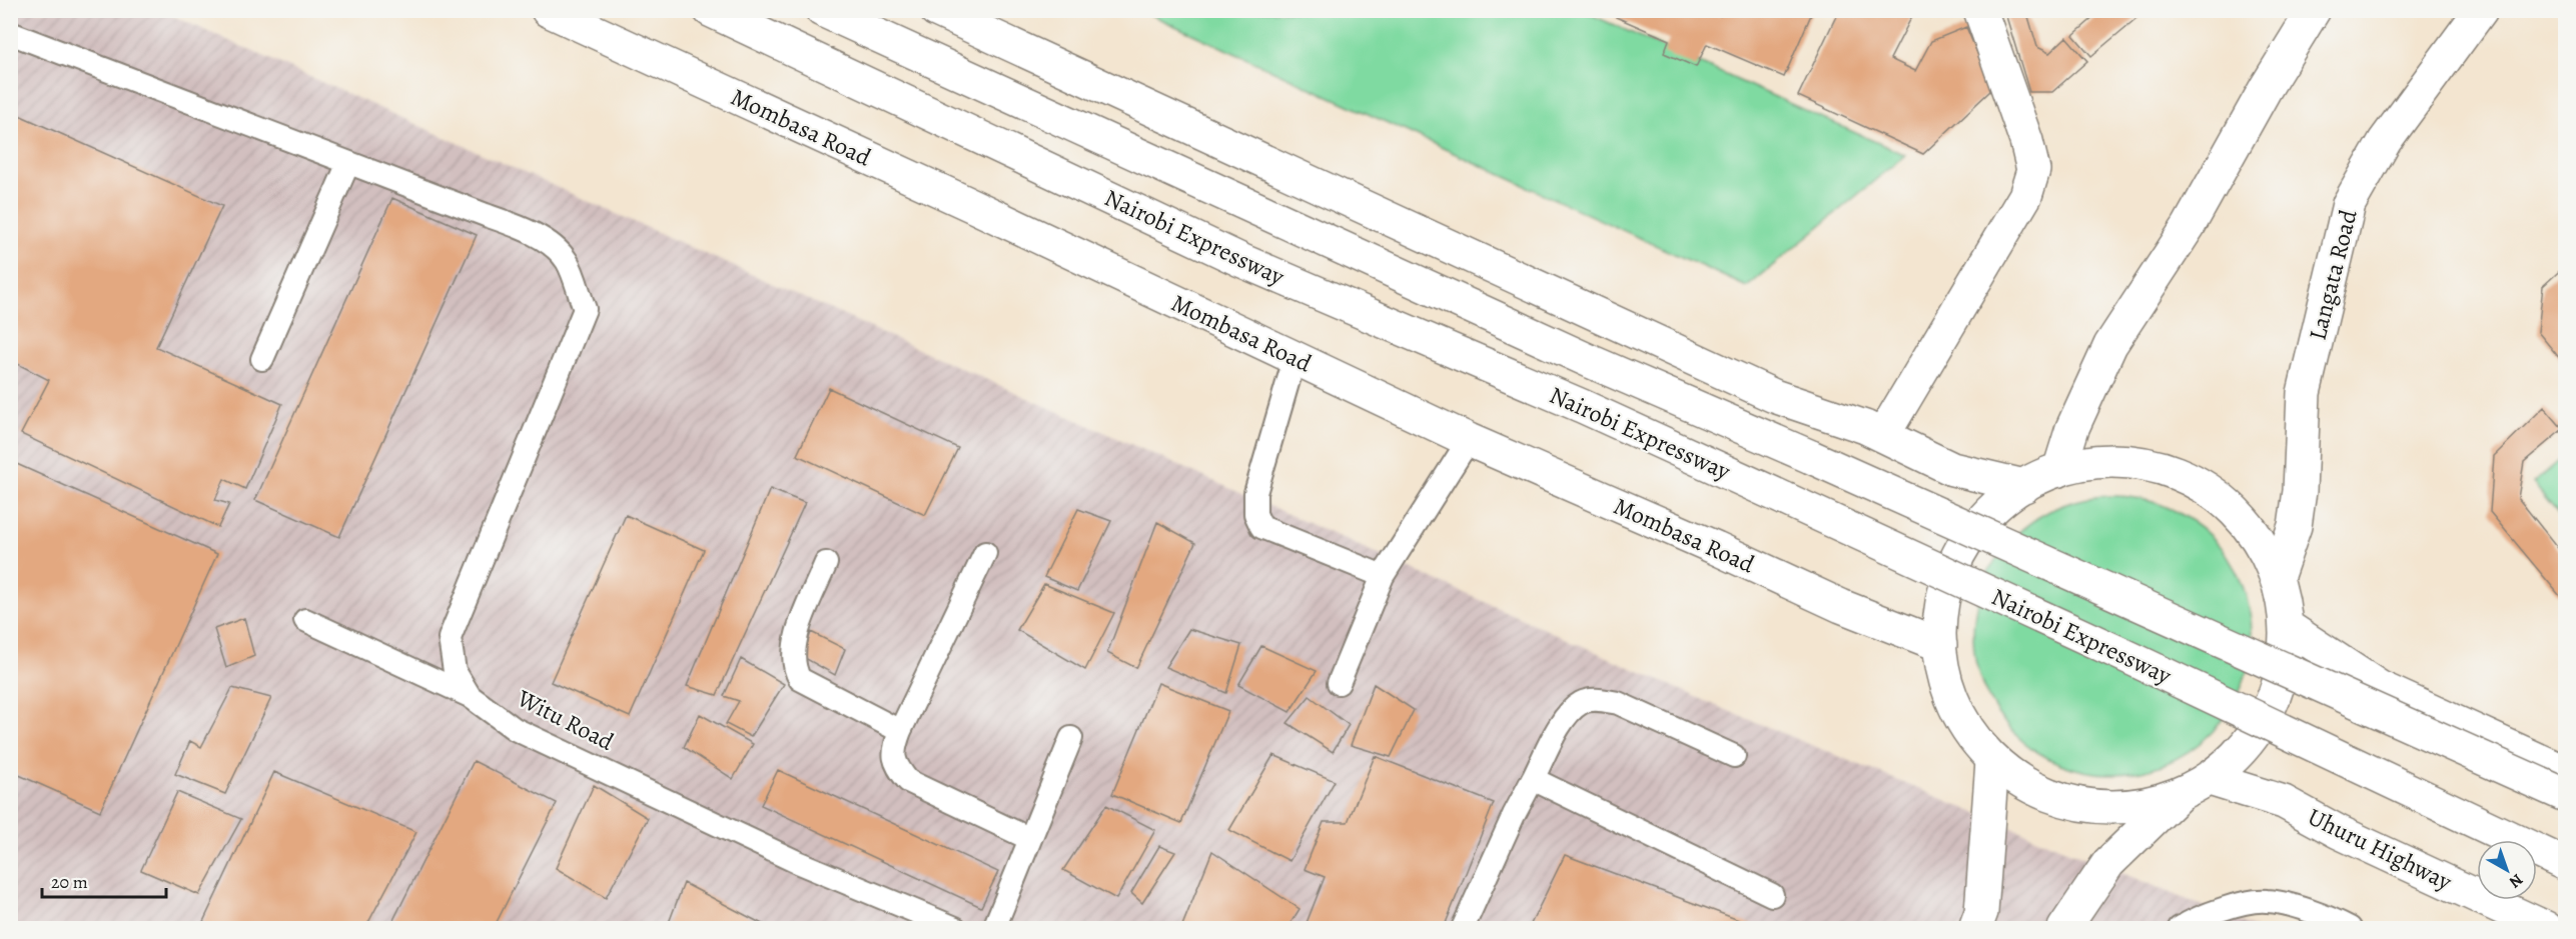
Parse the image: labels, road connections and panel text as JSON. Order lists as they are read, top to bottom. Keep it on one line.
{"streets":{"main road":["Mombasa Road","Nairobi Expressway","Langata Road","Uhuru Highway"],"lane":["Witu Road"]},"scale_bar":"20 m","north":"bottom right"}
